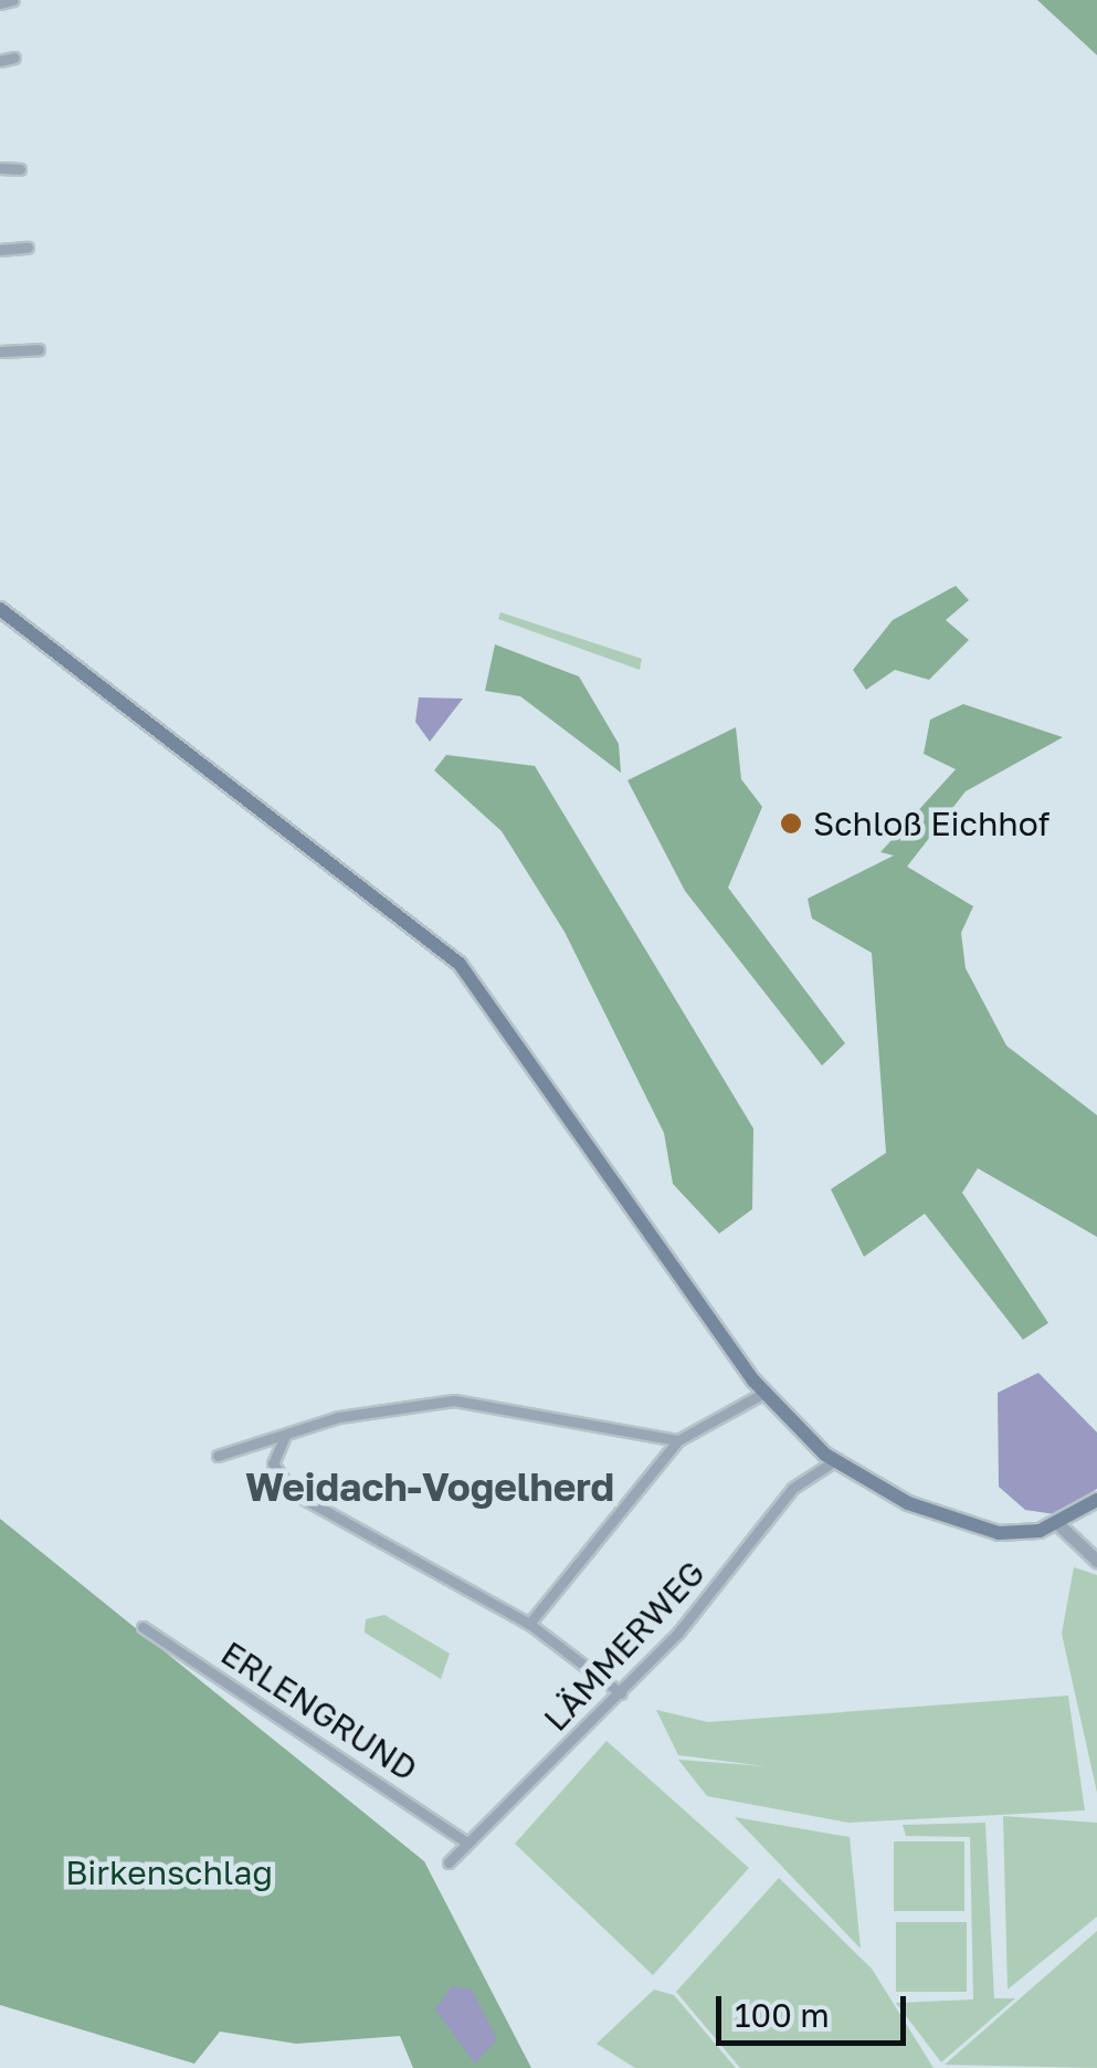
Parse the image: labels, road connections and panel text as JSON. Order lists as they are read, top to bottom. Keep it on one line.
{"streets":{"street":["LÄMMERWEG","ERLENGRUND"]},"crossings":[["LÄMMERWEG","ERLENGRUND"]],"districts":["Weidach-Vogelherd"],"parks":["Birkenschlag"],"places":["Schloß Eichhof"],"scale_bar":"100 m"}
